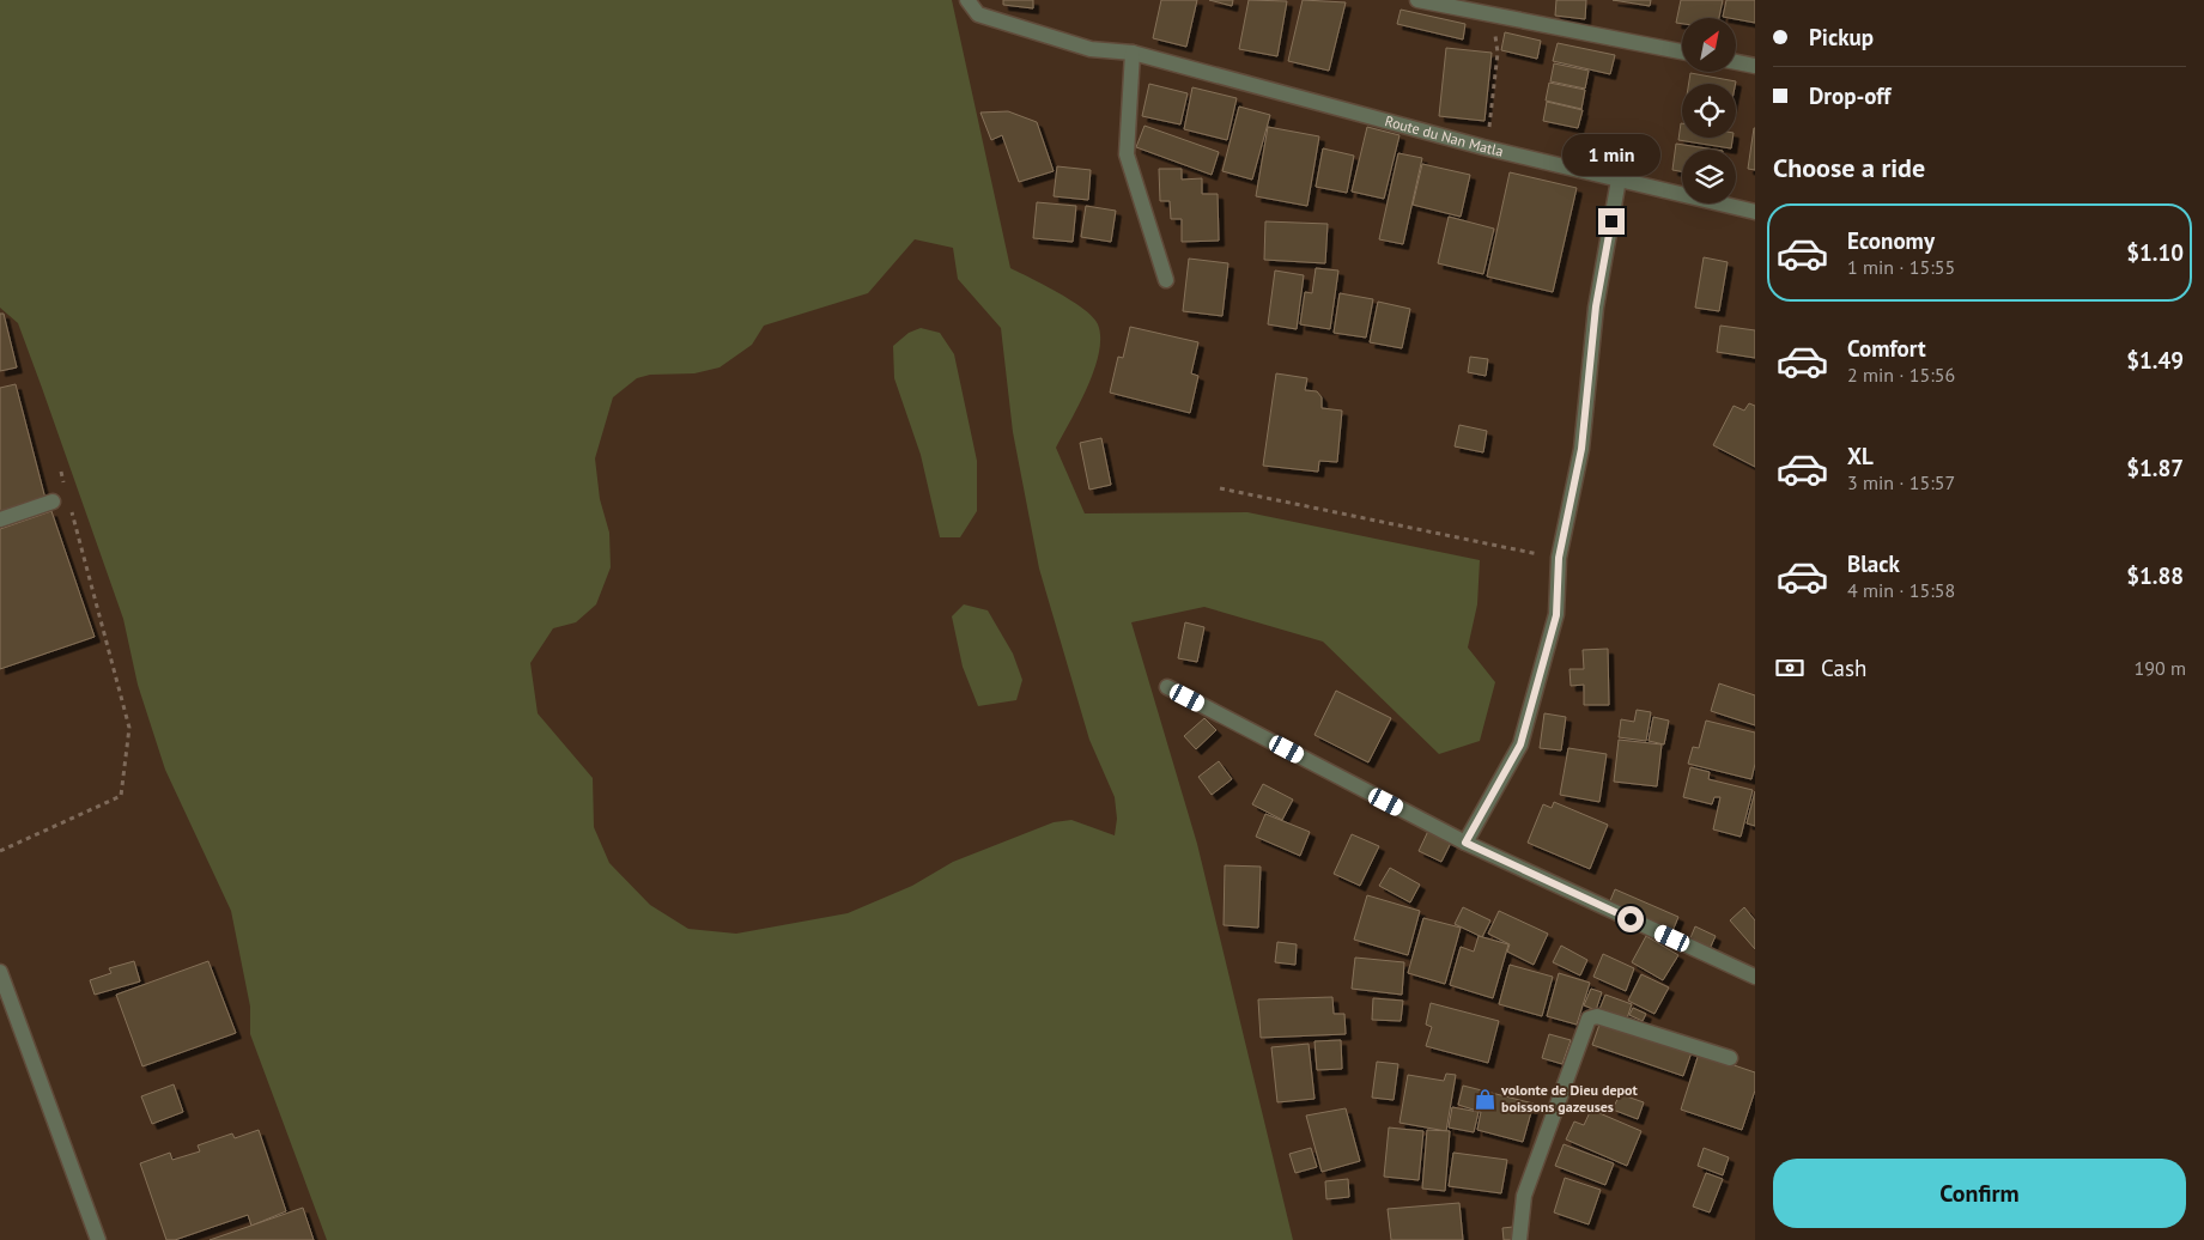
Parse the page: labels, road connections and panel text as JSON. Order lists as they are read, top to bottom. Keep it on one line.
{"streets":{"street":["Route du Nan Matla"]},"places":{"shop":["volonte de Dieu depot boissons gazeuses"]},"north":"top right","page":{"banner":["Pickup","Drop-off"],"heading":"Choose a ride","bubble":"1 min","list":[{"name":"Economy","note":"1 min · 15:55","value":"$1.10"},{"name":"Comfort","note":"2 min · 15:56","value":"$1.49"},{"name":"XL","note":"3 min · 15:57","value":"$1.87"},{"name":"Black","note":"4 min · 15:58","value":"$1.88"}],"pay":["Cash","190 m"],"buttons":"Confirm"}}
